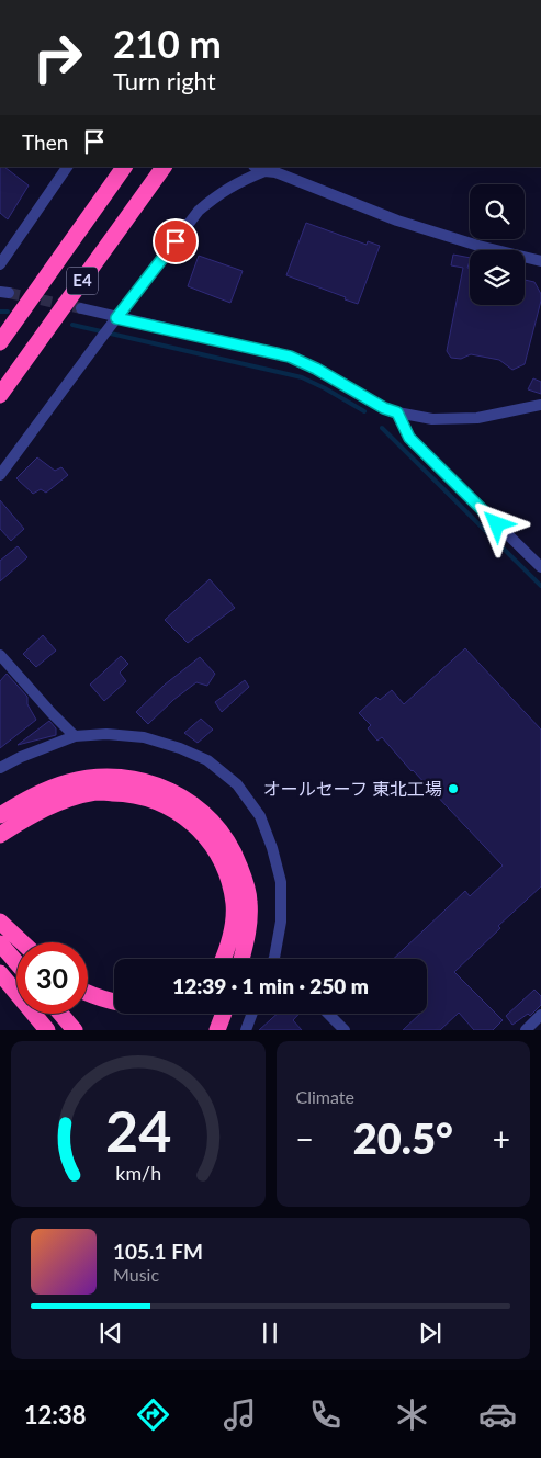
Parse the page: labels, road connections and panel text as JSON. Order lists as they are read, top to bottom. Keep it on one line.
{"streets":{"highway":["E4"]},"places":["オールセーフ 東北工場"],"page":{"turn":["210 m","Turn right"],"then":"Then","limit":"30","trip":"12:39 · 1 min · 250 m","tile":"Climate","heat":["−","20.5°","+"],"song":["105.1 FM","Music"],"tabs":"12:38","gauge":["24","km/h"]}}
